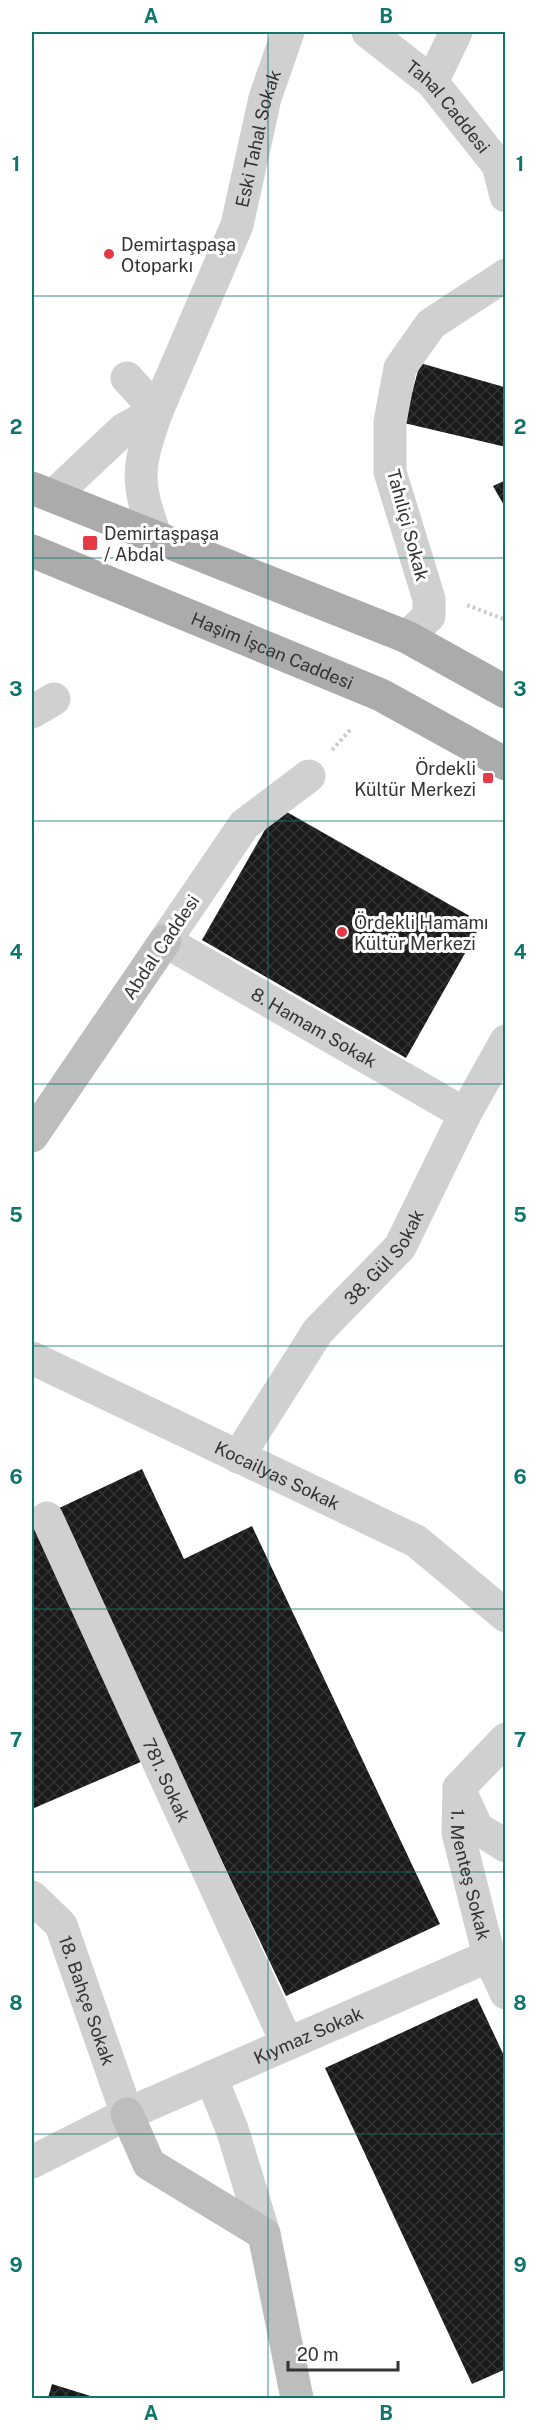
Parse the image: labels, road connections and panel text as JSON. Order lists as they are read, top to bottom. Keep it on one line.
{"streets":{"main road":["Haşim İşcan Caddesi"],"street":["Tahal Caddesi","Eski Tahal Sokak","Tahıliçi Sokak","Abdal Caddesi","8. Hamam Sokak","38. Gül Sokak","Kocailyas Sokak","781. Sokak","1. Menteş Sokak","18. Bahçe Sokak","Kıymaz Sokak"]},"crossings":[["Abdal Caddesi","8. Hamam Sokak"],["8. Hamam Sokak","38. Gül Sokak"],["38. Gül Sokak","Kocailyas Sokak"],["781. Sokak","Kıymaz Sokak"],["1. Menteş Sokak","Kıymaz Sokak"],["18. Bahçe Sokak","Kıymaz Sokak"]],"places":{"other":["Demirtaşpaşa Otoparkı","Ördekli Hamamı Kültür Merkezi"],"transit":["Demirtaşpaşa / Abdal","Ördekli Kültür Merkezi"]},"scale_bar":"20 m","grid":{"columns":["A","B"],"rows":["1","2","3","4","5","6","7","8","9"]}}
